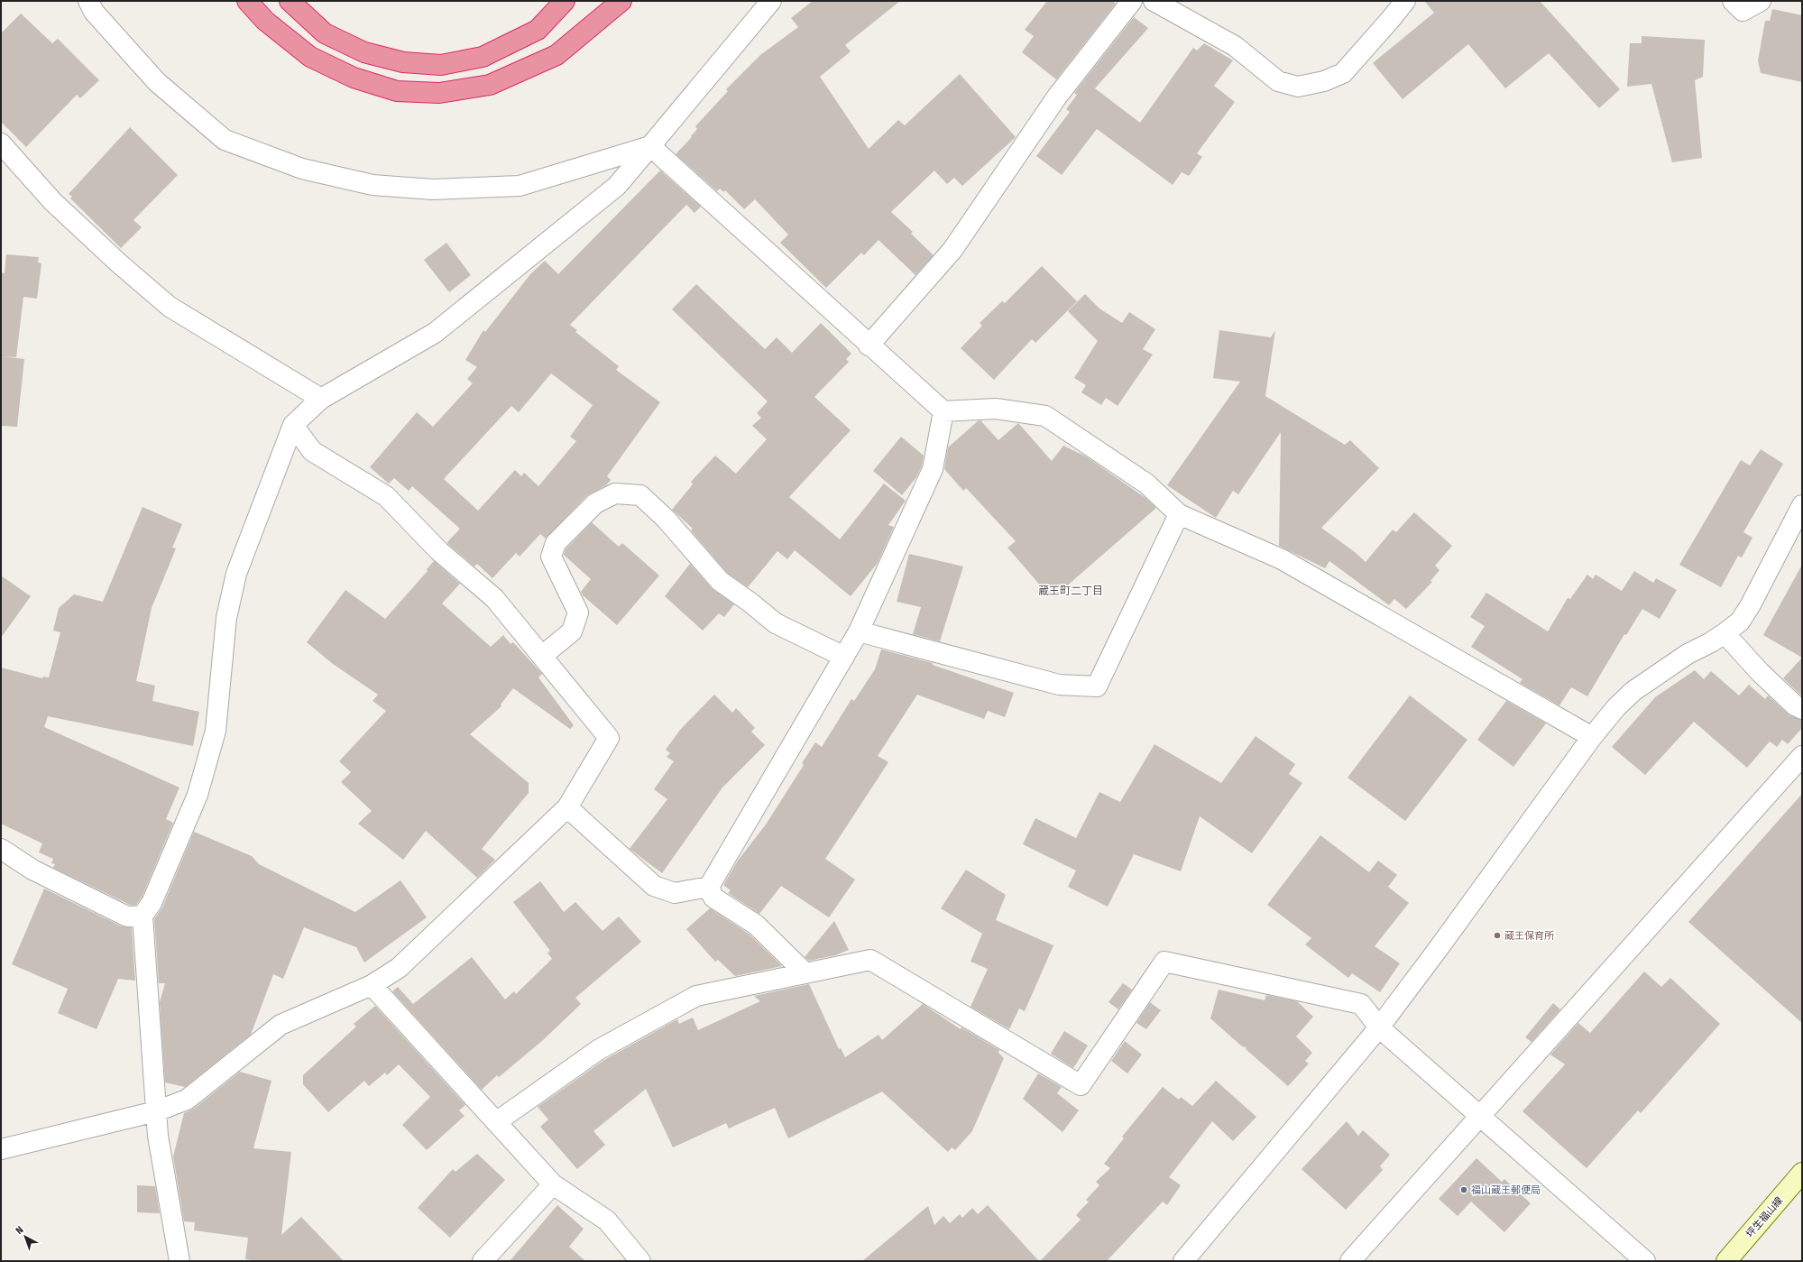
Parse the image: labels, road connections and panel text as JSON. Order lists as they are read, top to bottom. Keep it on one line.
{"streets":{"main road":["坪生福山線"]},"districts":["蔵王町二丁目"],"places":["蔵王保育所","福山蔵王郵便局"],"north":"top left"}
